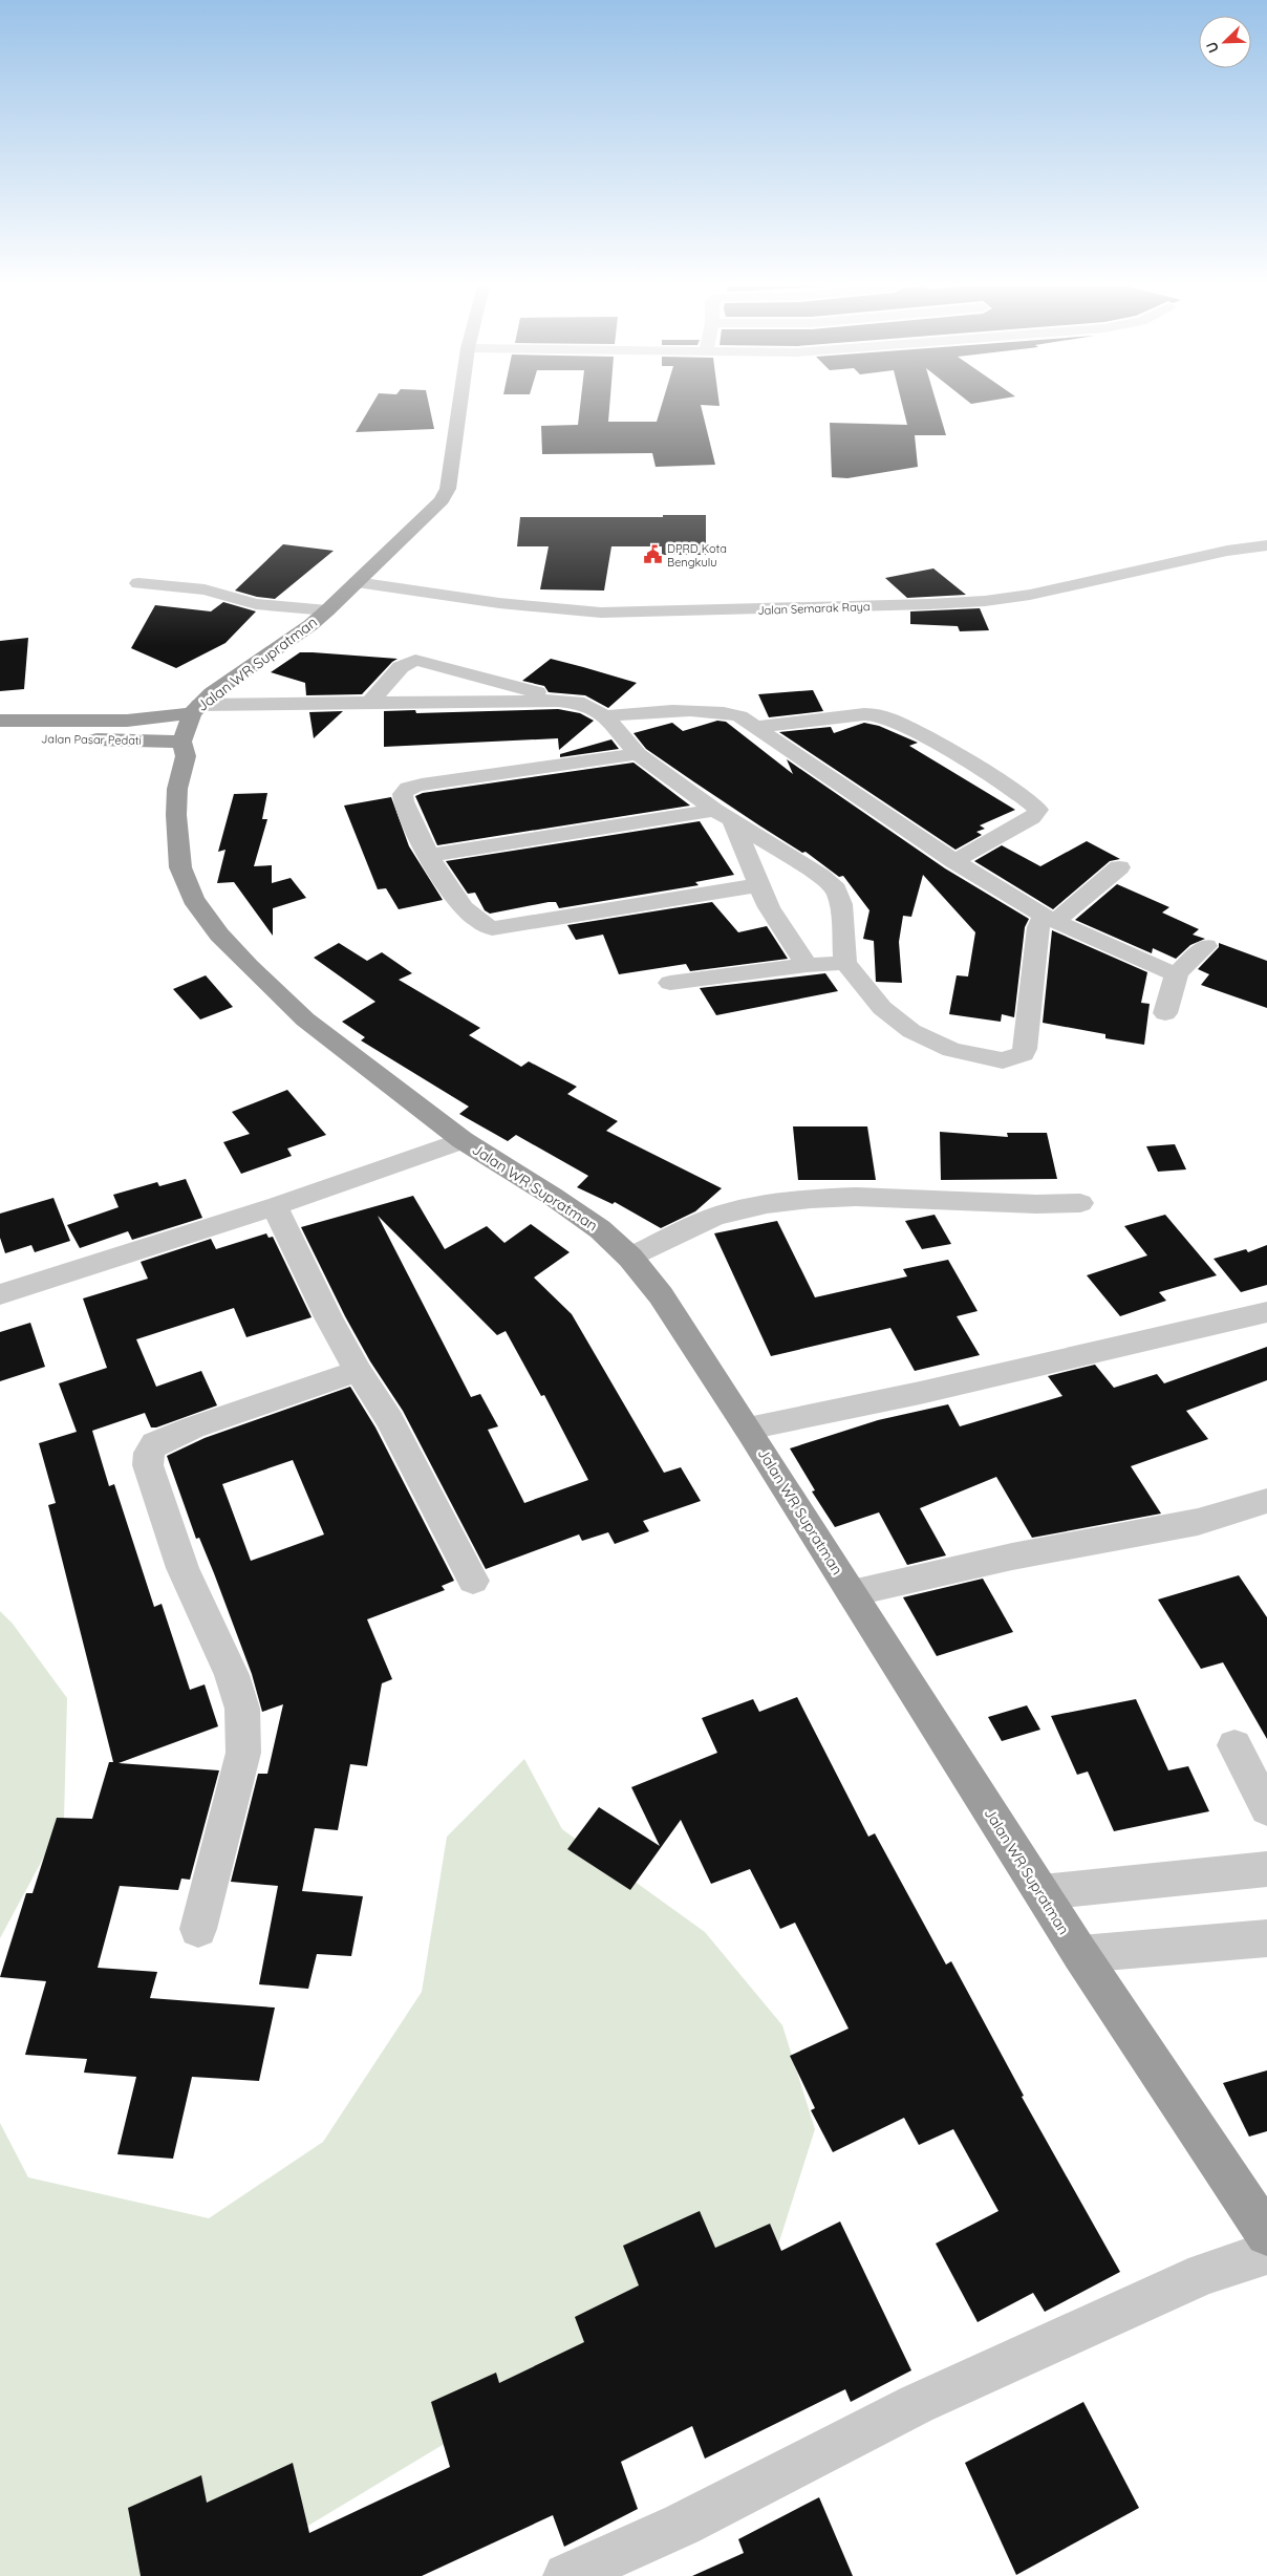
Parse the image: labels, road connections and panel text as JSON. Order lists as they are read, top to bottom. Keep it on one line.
{"streets":{"highway":["Jalan WR Supratman","Jalan Pasar Pedati"],"street":["Jalan Semarak Raya"]},"crossings":[["Jalan Semarak Raya","Jalan WR Supratman"],["Jalan WR Supratman","Jalan Pasar Pedati"]],"places":{"public building":["DPRD Kota Bengkulu"]},"north":"bottom left"}
